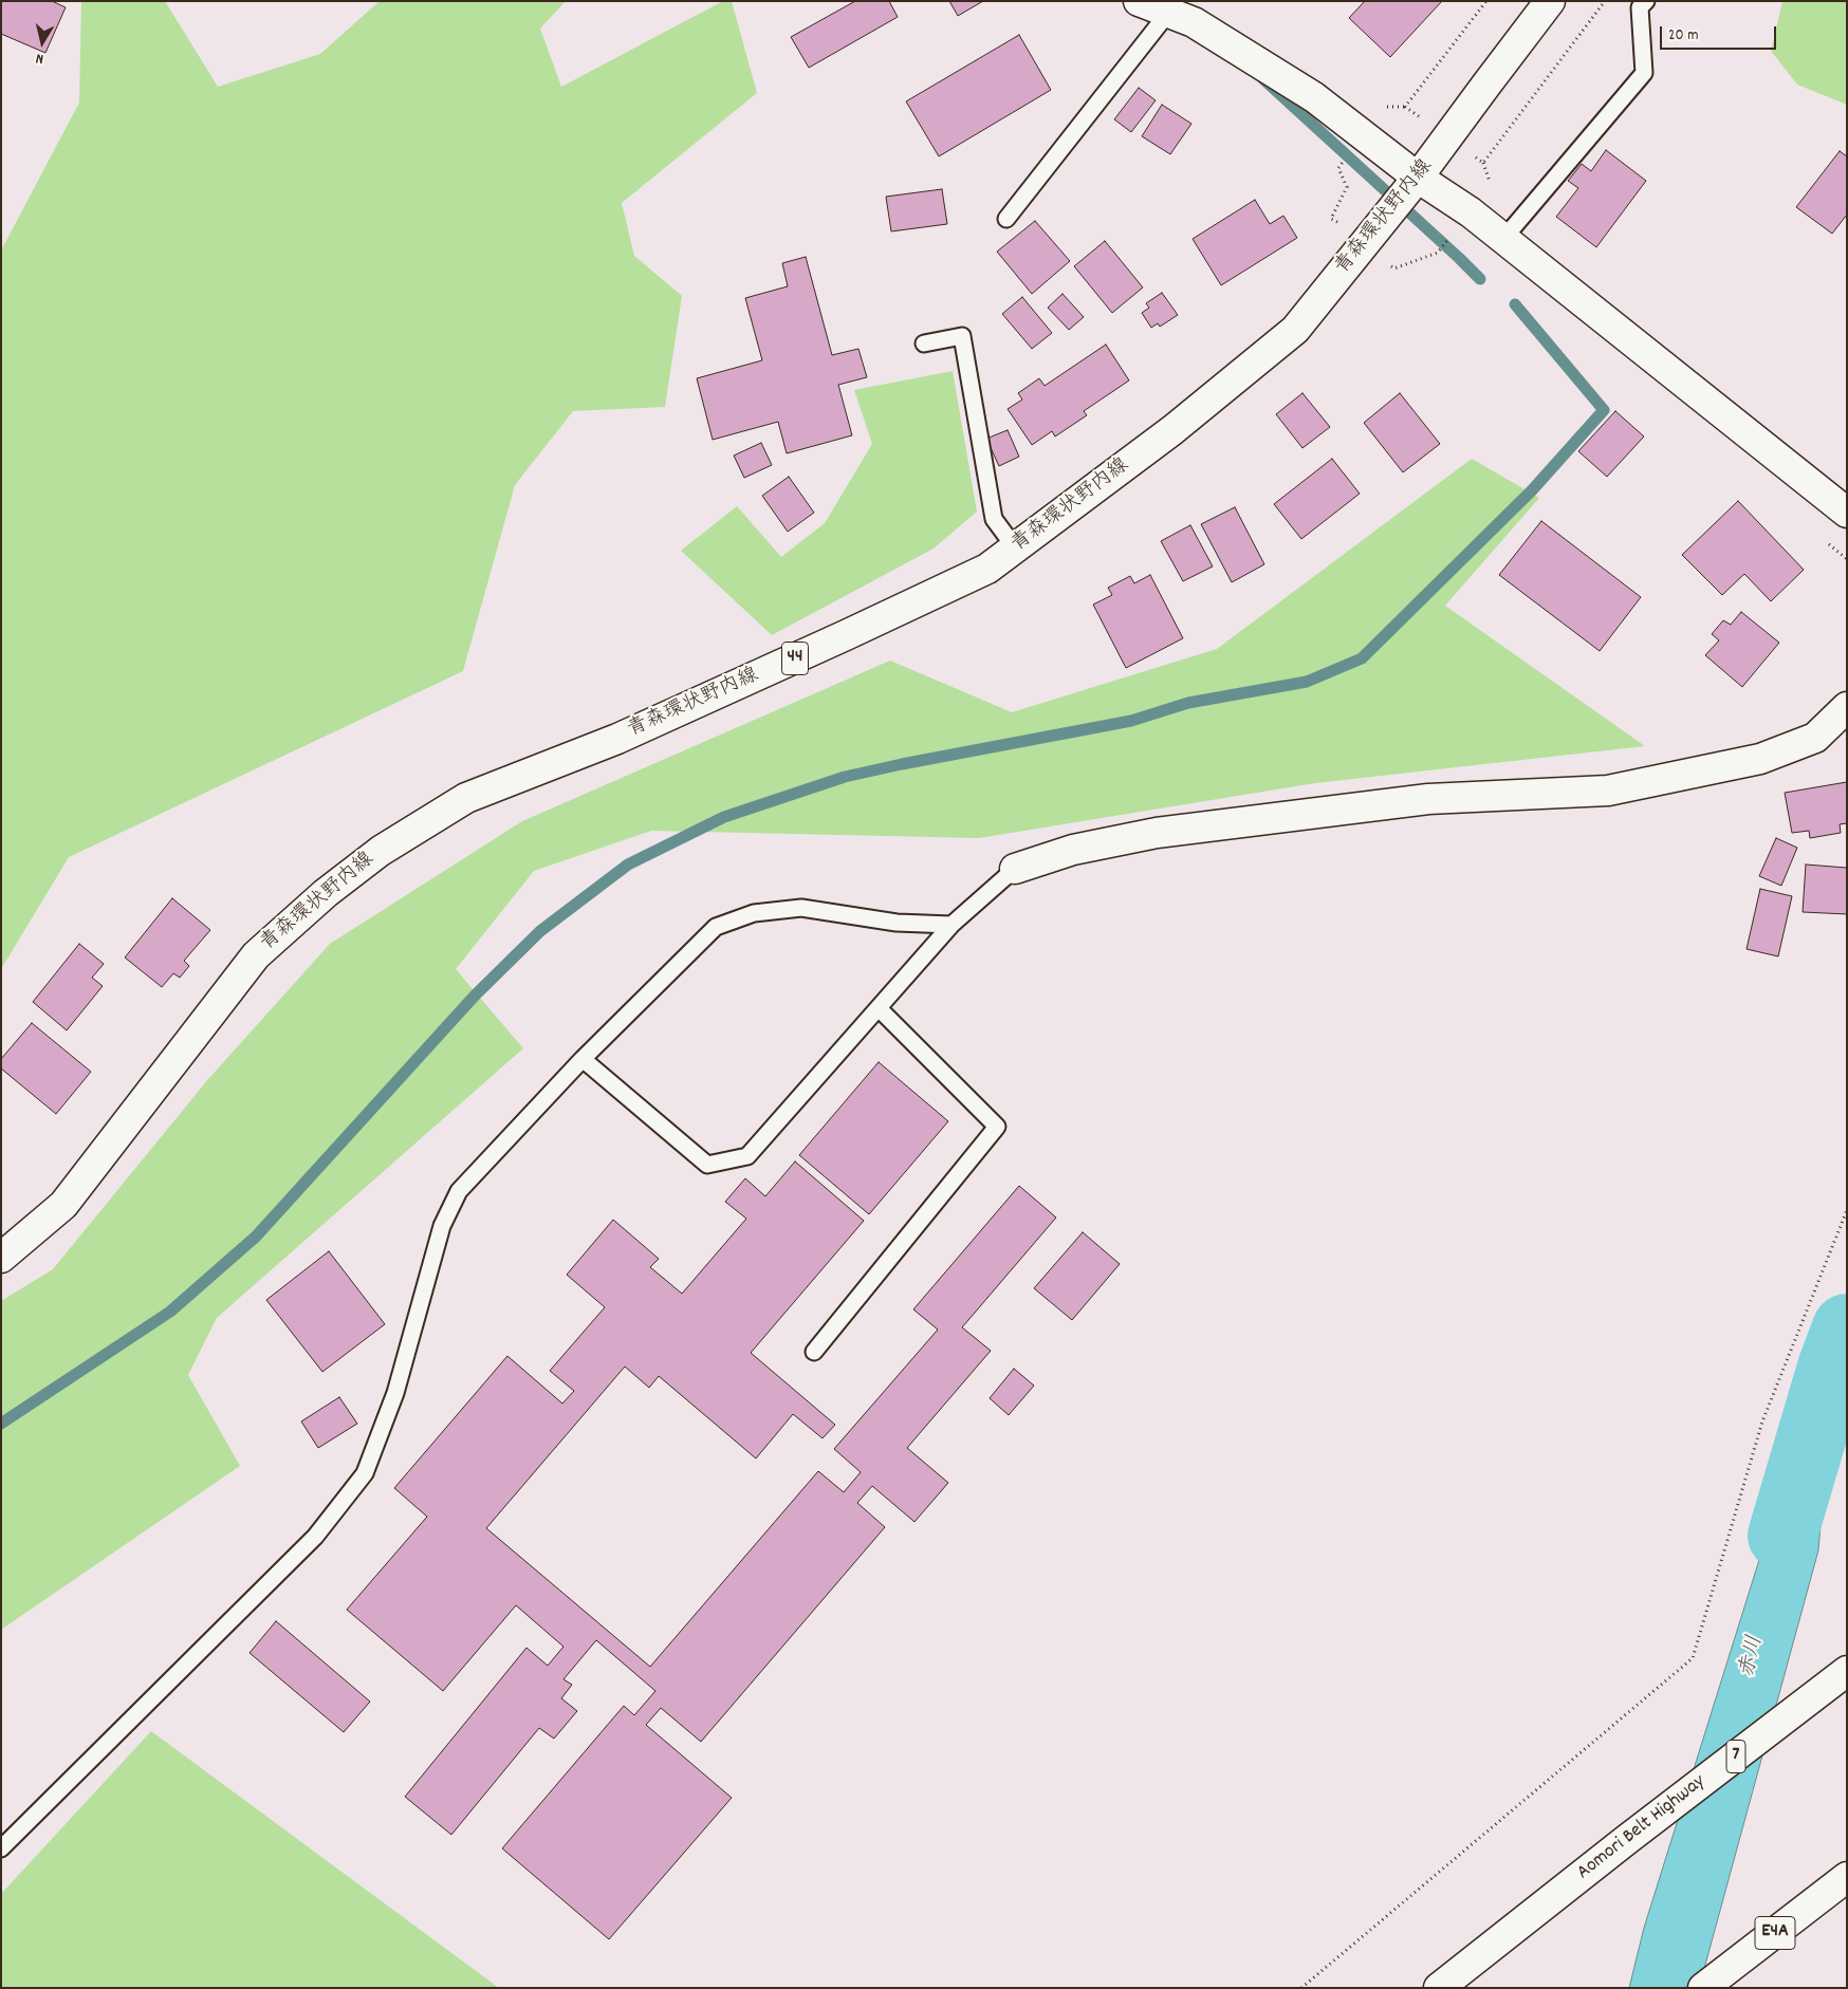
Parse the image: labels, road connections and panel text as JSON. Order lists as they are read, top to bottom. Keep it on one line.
{"streets":{"main road":["青森環状野内線","44","7","Aomori Belt Highway","E4A"]},"water":["赤川"],"scale_bar":"20 m","north":"bottom"}
